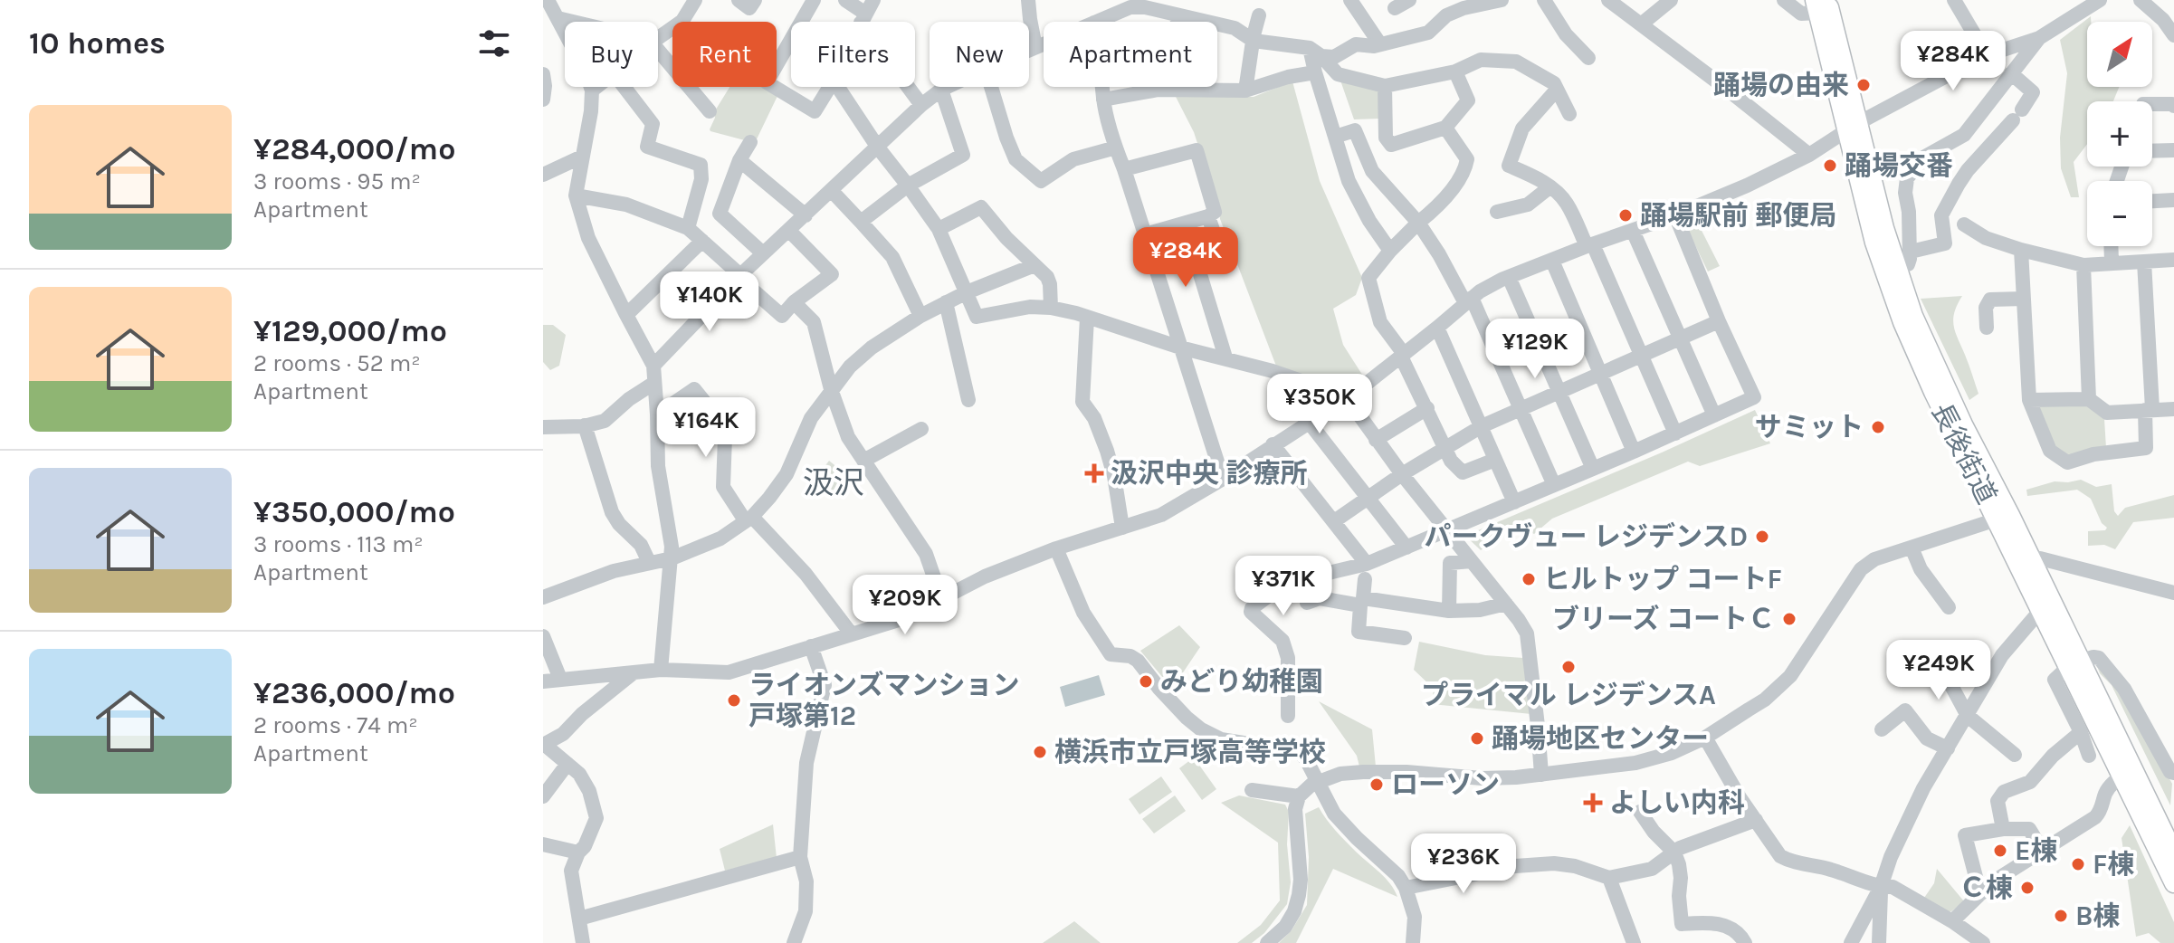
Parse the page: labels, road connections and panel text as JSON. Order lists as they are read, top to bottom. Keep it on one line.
{"streets":{"main road":["長後街道"]},"districts":["汲沢"],"places":{"other":["踊場の由来","踊場交番","踊場駅前 郵便局","サミット","パークヴュー レジデンスD","ヒルトップ コートF","ブリーズ コートＣ","プライマル レジデンスA","みどり幼稚園","ライオンズマンション 戸塚第12","踊場地区センター","横浜市立戸塚高等学校","ローソン","E棟","F棟","Ｃ棟","B棟"],"health":["汲沢中央 診療所","よしい内科"]},"north":"top right","page":{"heading":"10 homes","map_buttons":["+","−"],"chip":["Buy","Rent","Filters","New","Apartment"],"price":["¥284K","¥284K","¥140K","¥129K","¥350K","¥164K","¥371K","¥209K","¥249K","¥236K"],"list":[{"name":"¥284,000/mo","note":"3 rooms · 95 m² · Apartment"},{"name":"¥129,000/mo","note":"2 rooms · 52 m² · Apartment"},{"name":"¥350,000/mo","note":"3 rooms · 113 m² · Apartment"},{"name":"¥236,000/mo","note":"2 rooms · 74 m² · Apartment"}]}}
